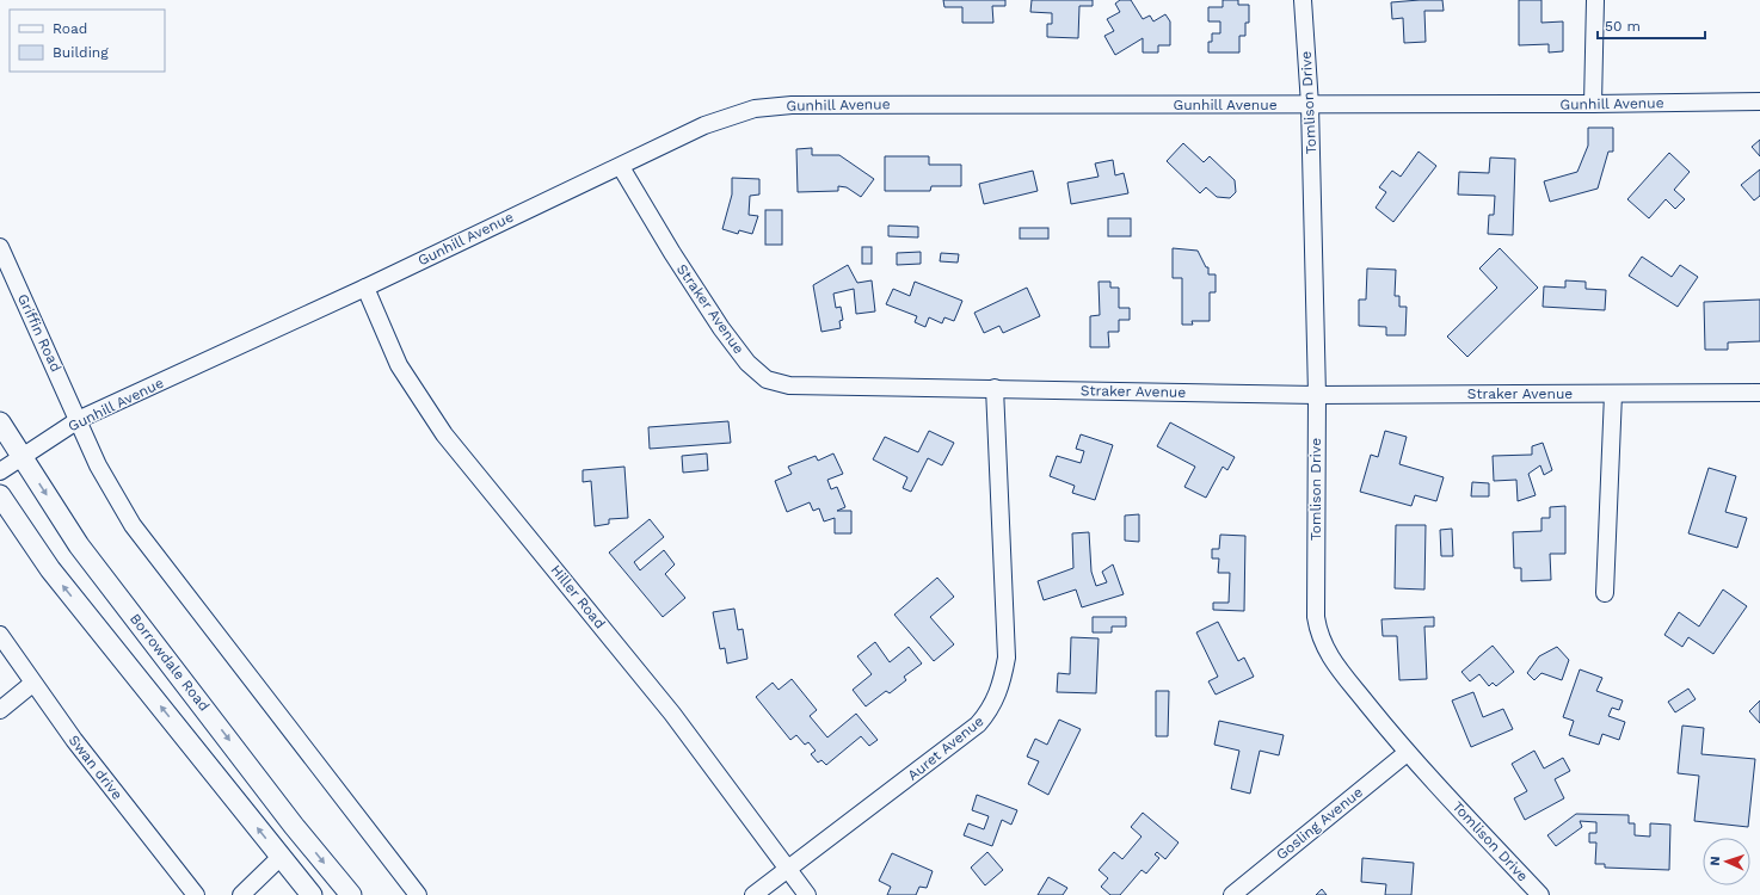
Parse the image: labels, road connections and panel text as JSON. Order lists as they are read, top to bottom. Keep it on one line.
{"streets":{"main road":["Borrowdale Road"],"street":["Tomlison Drive","Gunhill Avenue","Straker Avenue","Griffin Road","Hiller Road","Auret Avenue","Swan drive","Gosling Avenue"]},"crossings":[["Tomlison Drive","Gunhill Avenue"],["Tomlison Drive","Straker Avenue"],["Tomlison Drive","Gosling Avenue"],["Gunhill Avenue","Straker Avenue"],["Gunhill Avenue","Griffin Road"],["Gunhill Avenue","Hiller Road"],["Gunhill Avenue","Borrowdale Road"],["Straker Avenue","Auret Avenue"],["Hiller Road","Auret Avenue"]],"legend":["Road","Building"],"scale_bar":"50 m","north":"left"}
